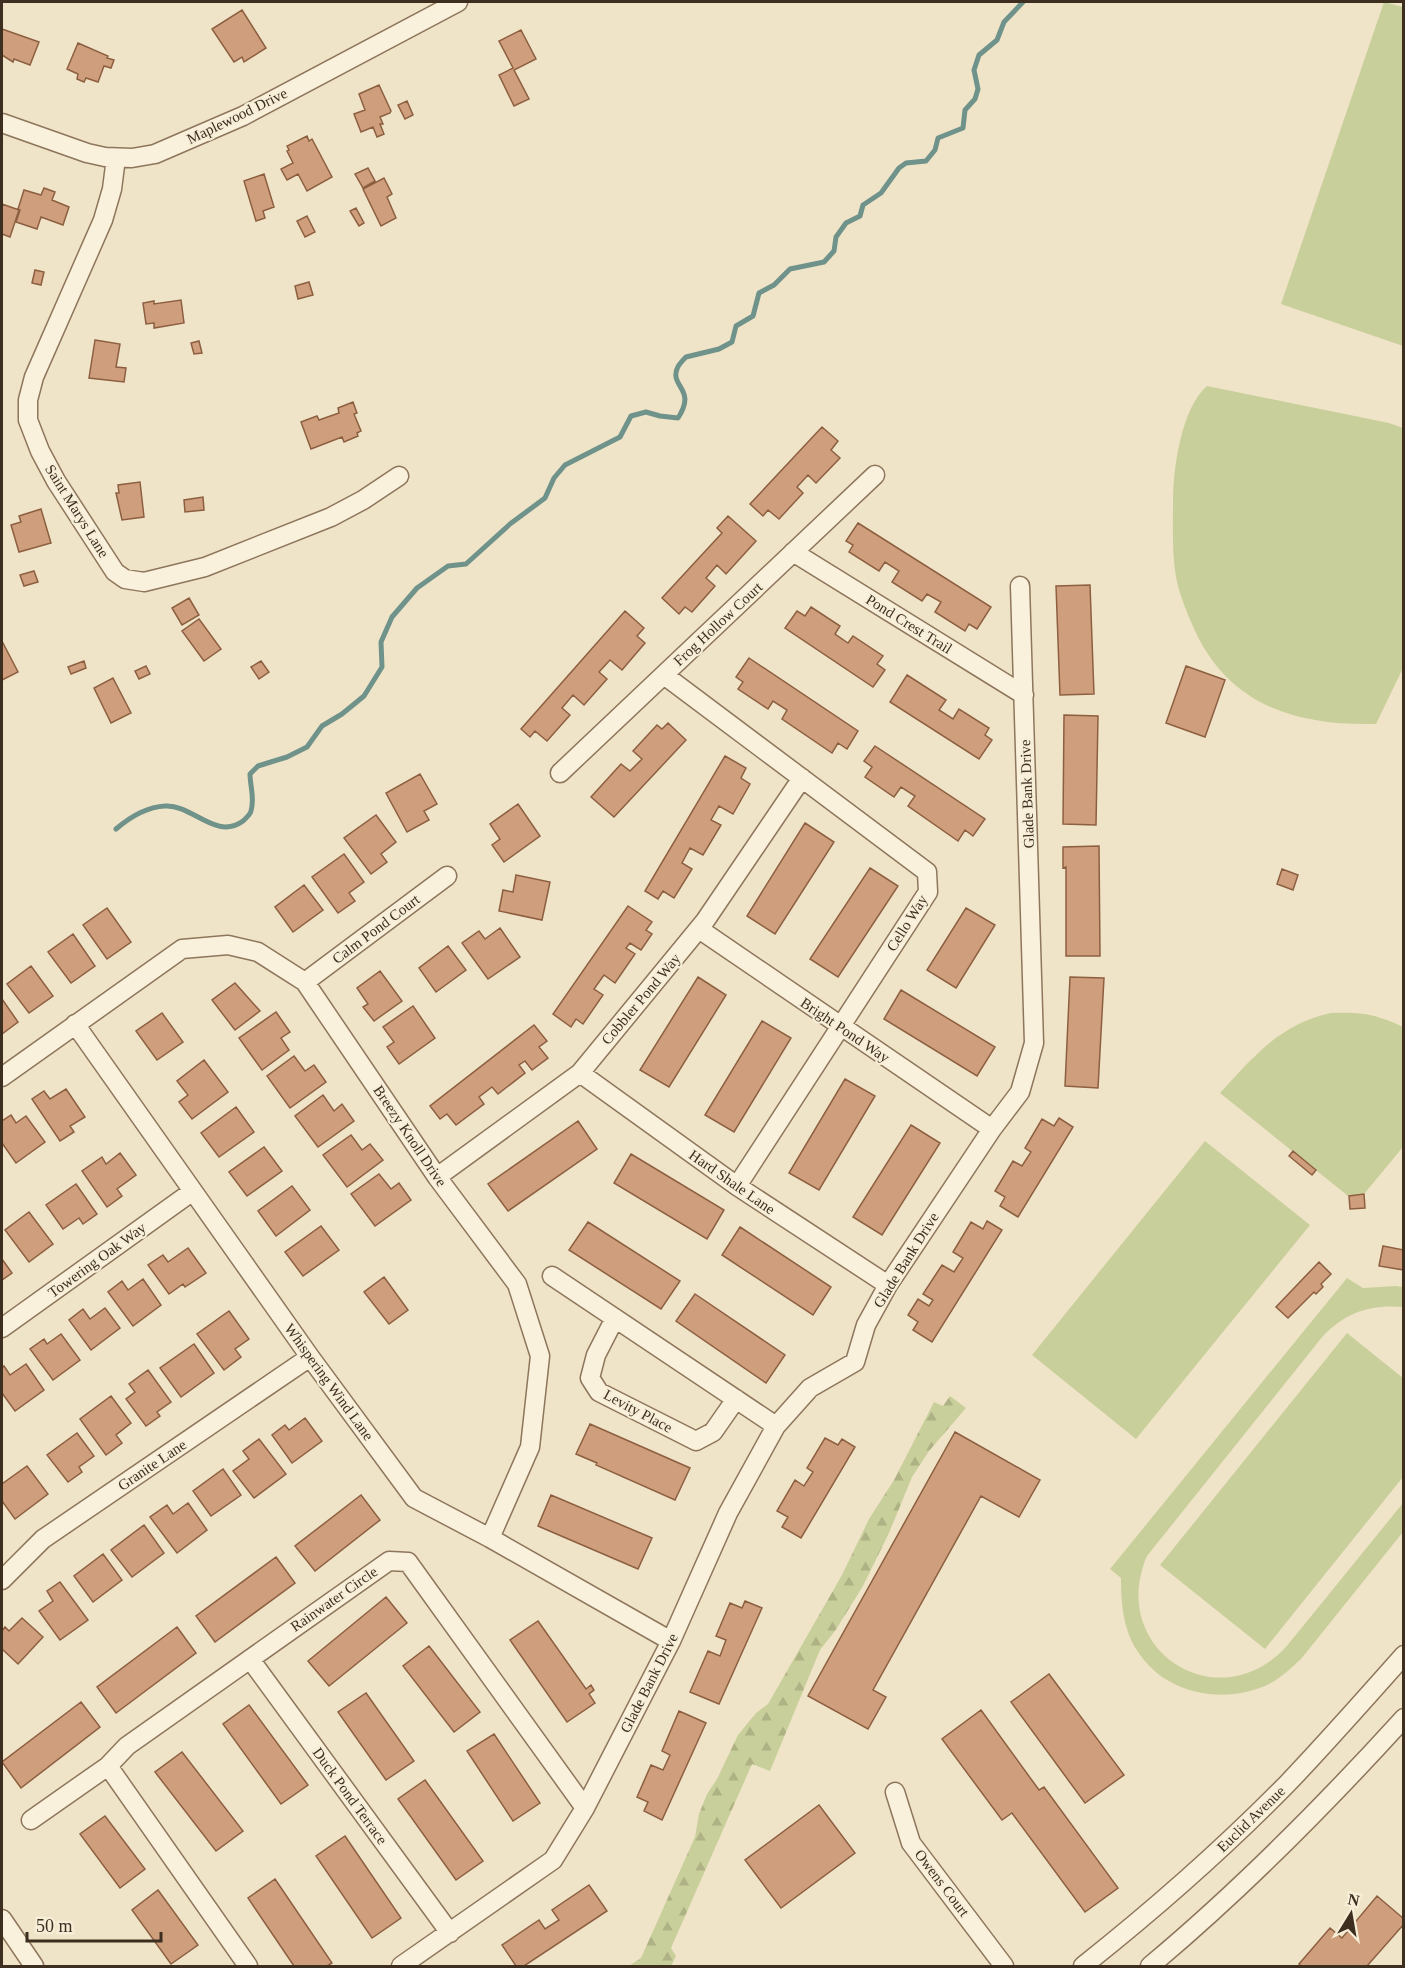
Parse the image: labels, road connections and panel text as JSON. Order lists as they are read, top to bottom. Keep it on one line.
{"streets":{"street":["Maplewood Drive","Saint Marys Lane","Frog Hollow Court","Pond Crest Trail","Glade Bank Drive","Cello Way","Calm Pond Court","Cobbler Pond Way","Bright Pond Way","Breezy Knoll Drive","Hard Shale Lane","Towering Oak Way","Whispering Wind Lane","Levity Place","Granite Lane","Rainwater Circle","Duck Pond Terrace","Euclid Avenue","Owens Court"]},"crossings":[["Maplewood Drive","Saint Marys Lane"],["Frog Hollow Court","Pond Crest Trail"],["Frog Hollow Court","Cello Way"],["Pond Crest Trail","Glade Bank Drive"],["Glade Bank Drive","Bright Pond Way"],["Glade Bank Drive","Hard Shale Lane"],["Glade Bank Drive","Whispering Wind Lane"],["Glade Bank Drive","Rainwater Circle"],["Glade Bank Drive","Duck Pond Terrace"],["Cello Way","Cobbler Pond Way"],["Cello Way","Bright Pond Way"],["Cello Way","Hard Shale Lane"],["Calm Pond Court","Breezy Knoll Drive"],["Cobbler Pond Way","Bright Pond Way"],["Cobbler Pond Way","Breezy Knoll Drive"],["Cobbler Pond Way","Hard Shale Lane"],["Breezy Knoll Drive","Whispering Wind Lane"],["Towering Oak Way","Whispering Wind Lane"],["Whispering Wind Lane","Granite Lane"],["Rainwater Circle","Duck Pond Terrace"]],"scale_bar":"50 m","north":"top"}
